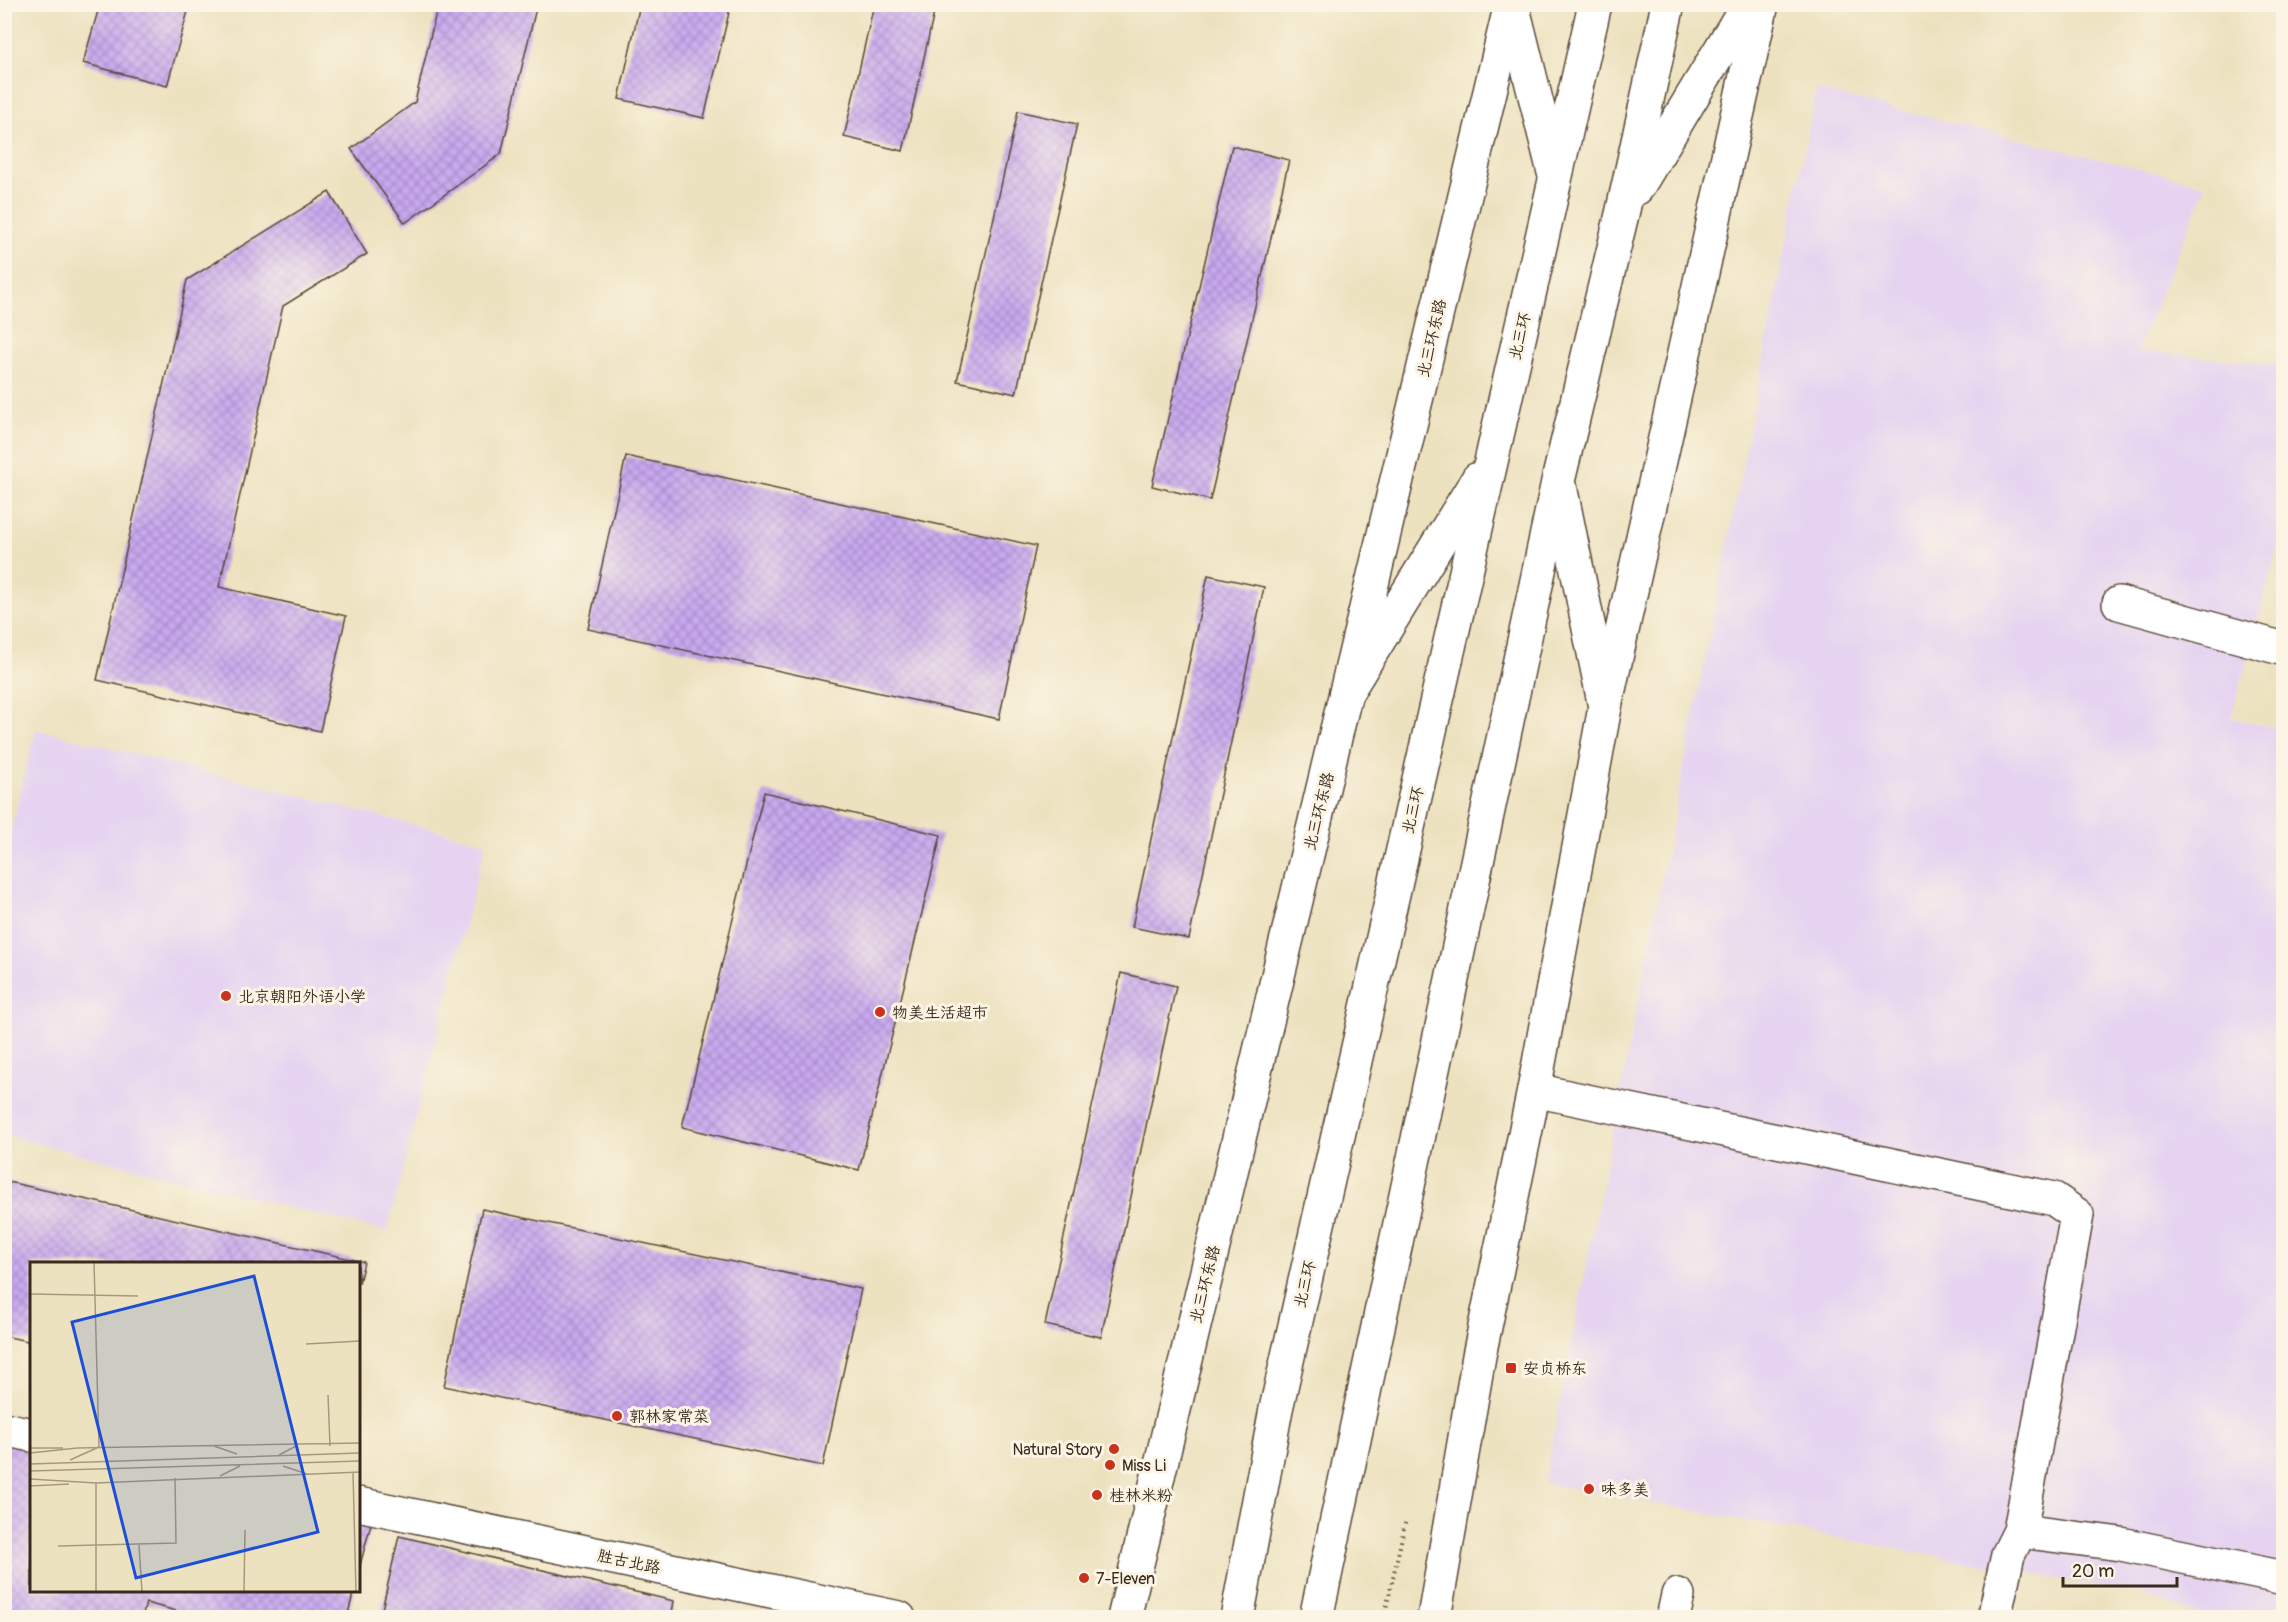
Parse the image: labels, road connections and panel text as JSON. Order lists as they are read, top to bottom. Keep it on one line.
{"streets":{"main road":["北三环","北三环东路","胜古北路"]},"places":{"other":["北京朝阳外语小学","物美生活超市","郭林家常菜","Natural Story","Miss Li","味多美","桂林米粉","7-Eleven"],"transit":["安贞桥东"]},"scale_bar":"20 m"}
